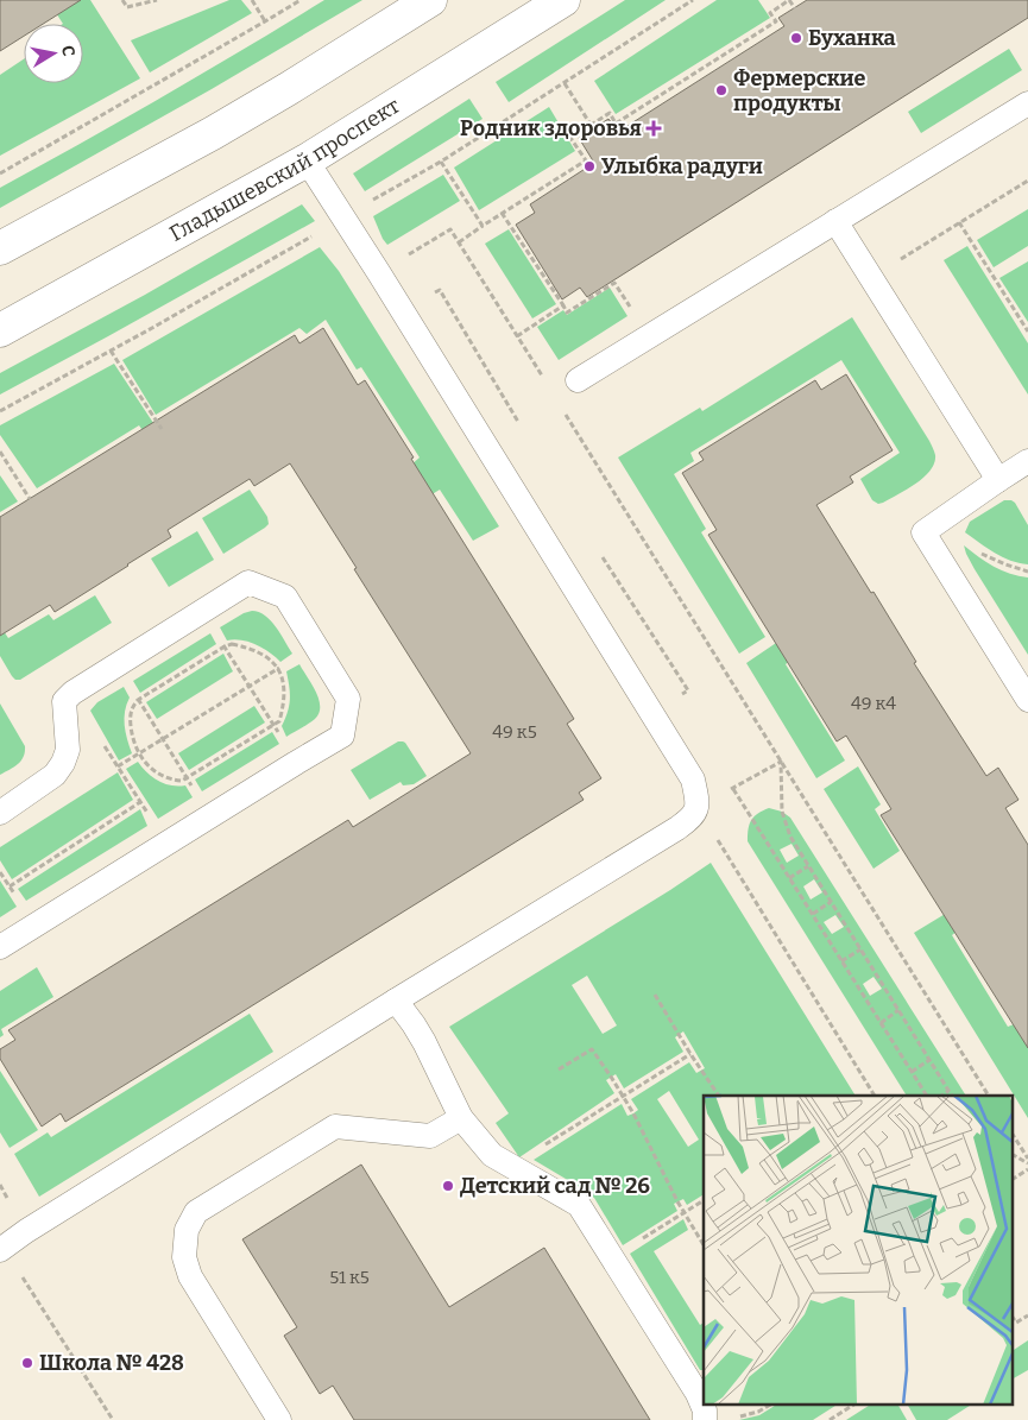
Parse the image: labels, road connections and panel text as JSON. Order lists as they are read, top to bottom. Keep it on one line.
{"streets":{"street":["Гладышевский проспект"]},"places":{"other":["Буханка","Фермерские продукты","Улыбка радуги","Детский сад № 26","Школа № 428"],"health":["Родник здоровья"]},"house_numbers":["49 к4","49 к5","51 к5"],"north":"right"}
